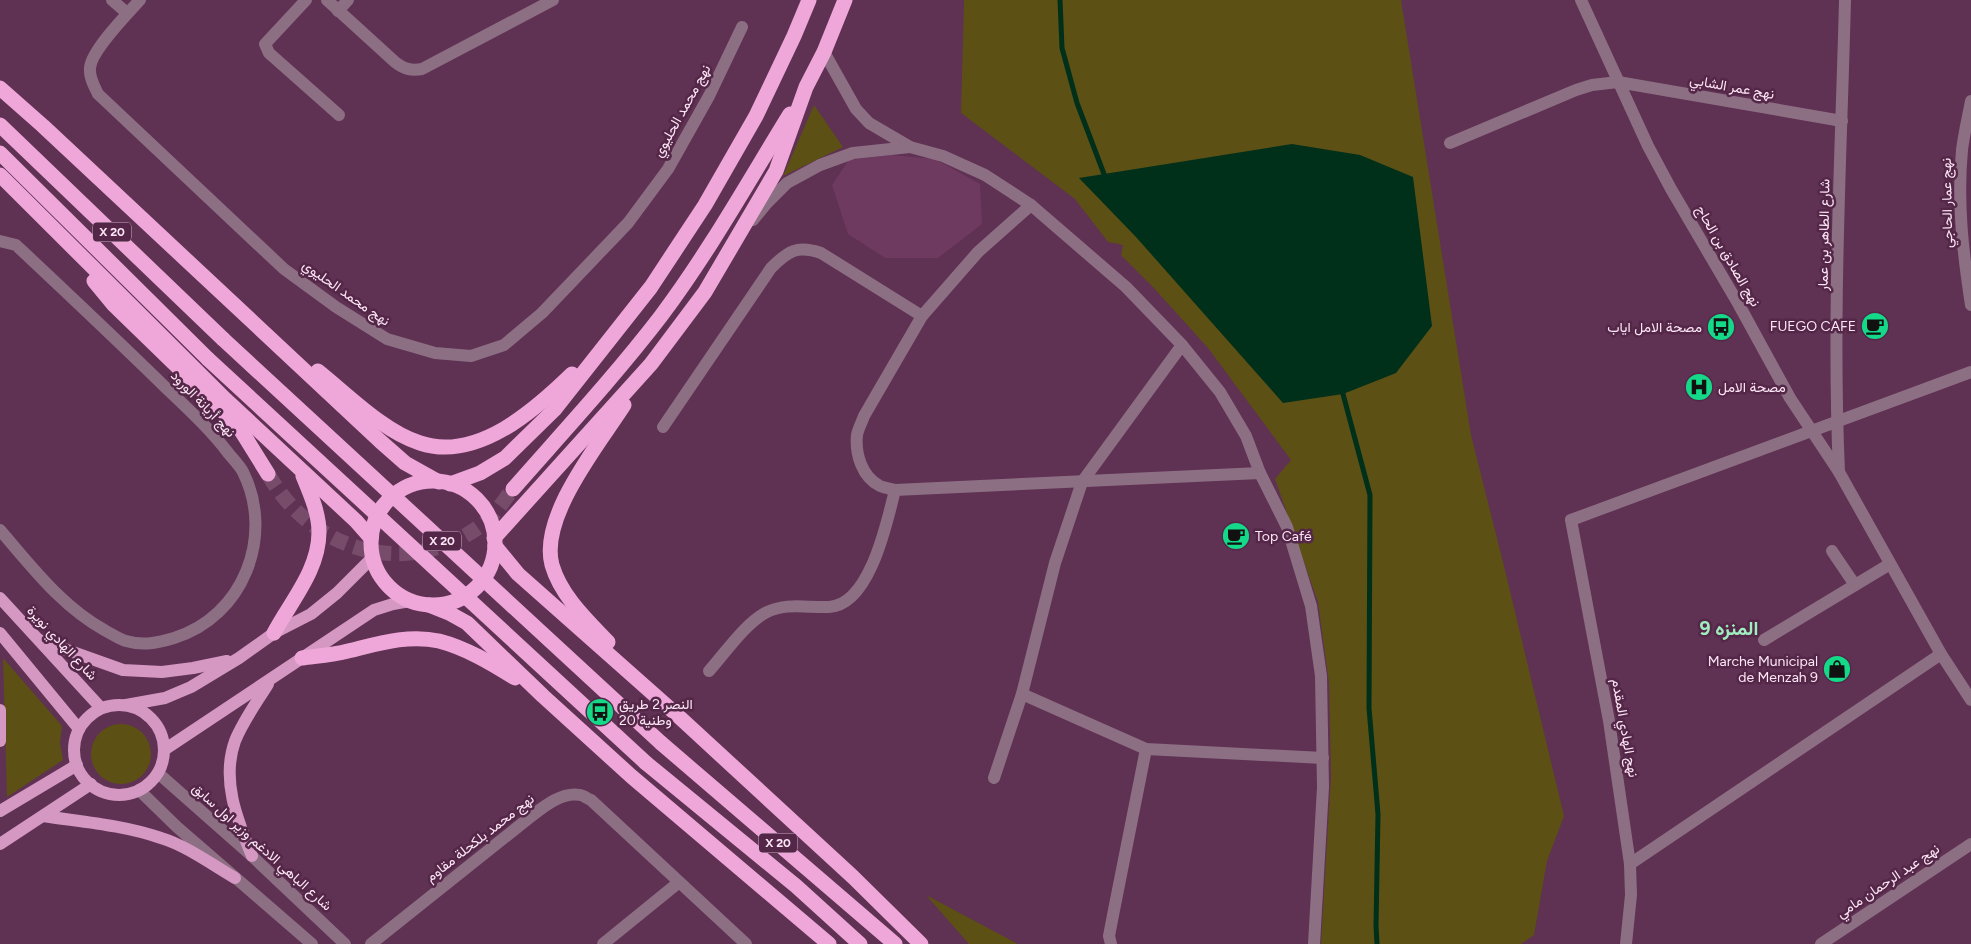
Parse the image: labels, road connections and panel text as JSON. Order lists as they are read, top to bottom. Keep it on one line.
{"streets":{"highway":["X 20"],"main road":["شارع الهادي نويرة"],"street":["نهج عمر الشابي","نهج محمد الحليوي","نهج عمار الحاجي","شارع الطاهر بن عمار","نهج الصادق بن الحاج","نهج أريانة الورود","نهج الهادي المقدم","نهج محمد بلكحلة مقاوم","شارع الباهي الادغم وزير اول سابق","نهج عبد الرحمان مامي"]},"crossings":[["نهج عمر الشابي","شارع الطاهر بن عمار"],["نهج عمر الشابي","نهج الصادق بن الحاج"],["شارع الطاهر بن عمار","نهج الصادق بن الحاج"],["نهج الصادق بن الحاج","نهج الهادي المقدم"],["شارع الهادي نويرة","شارع الباهي الادغم وزير اول سابق"]],"districts":["المنزه 9"],"places":{"cafe":["FUEGO CAFE","Top Café"],"bus stop":["مصحة الامل اياب","النصر 2 طريق وطنية 20"],"hospital":["مصحة الامل"],"shop":["Marche Municipal de Menzah 9"]}}
